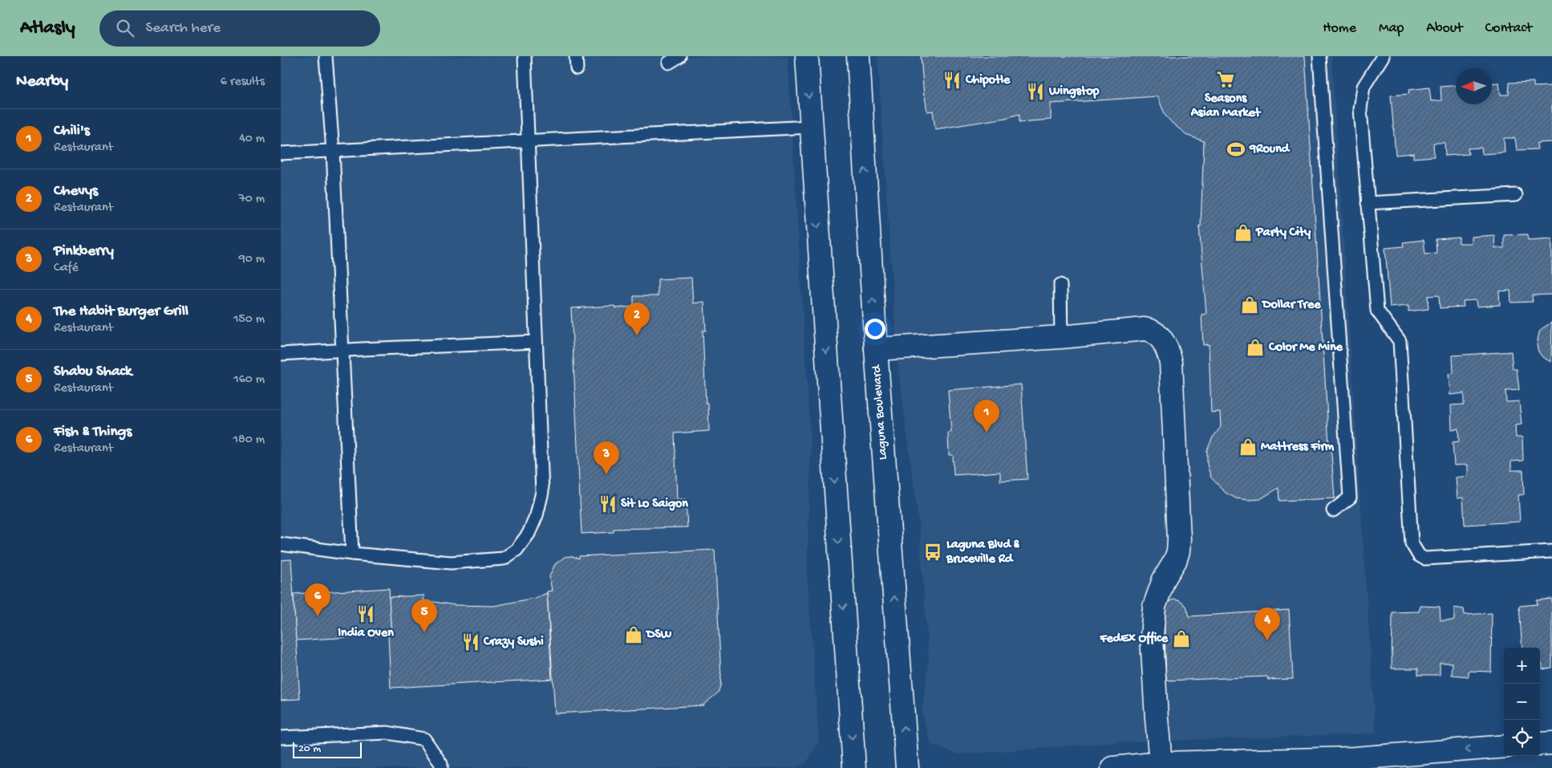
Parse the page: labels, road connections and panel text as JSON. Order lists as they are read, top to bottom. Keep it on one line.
{"streets":{"main road":["Laguna Boulevard"]},"places":{"supermarket":["Seasons Asian Market"],"restaurant":["Chipotle","Wingstop","Sit Lo Saigon","India Oven","Crazy Sushi"],"sports":["9Round"],"shop":["Party City","Dollar Tree","Color Me Mine","Mattress Firm","DSW","FedEx Office"],"bus stop":["Laguna Blvd & Bruceville Rd"]},"scale_bar":"20 m","north":"left","page":{"header":"Atlasly","search":"Search here","nav":["Home","Map","About","Contact"],"heading":["Nearby","6 results"],"list":[{"mark":"1","name":"Chili's","note":"Restaurant","value":"40 m"},{"mark":"2","name":"Chevys","note":"Restaurant","value":"70 m"},{"mark":"3","name":"Pinkberry","note":"Café","value":"90 m"},{"mark":"4","name":"The Habit Burger Grill","note":"Restaurant","value":"150 m"},{"mark":"5","name":"Shabu Shack","note":"Restaurant","value":"160 m"},{"mark":"6","name":"Fish & Things","note":"Restaurant","value":"180 m"}],"pins":["2","1","3","6","5","4"],"map_buttons":["+","−"],"scale":"20 m"}}
